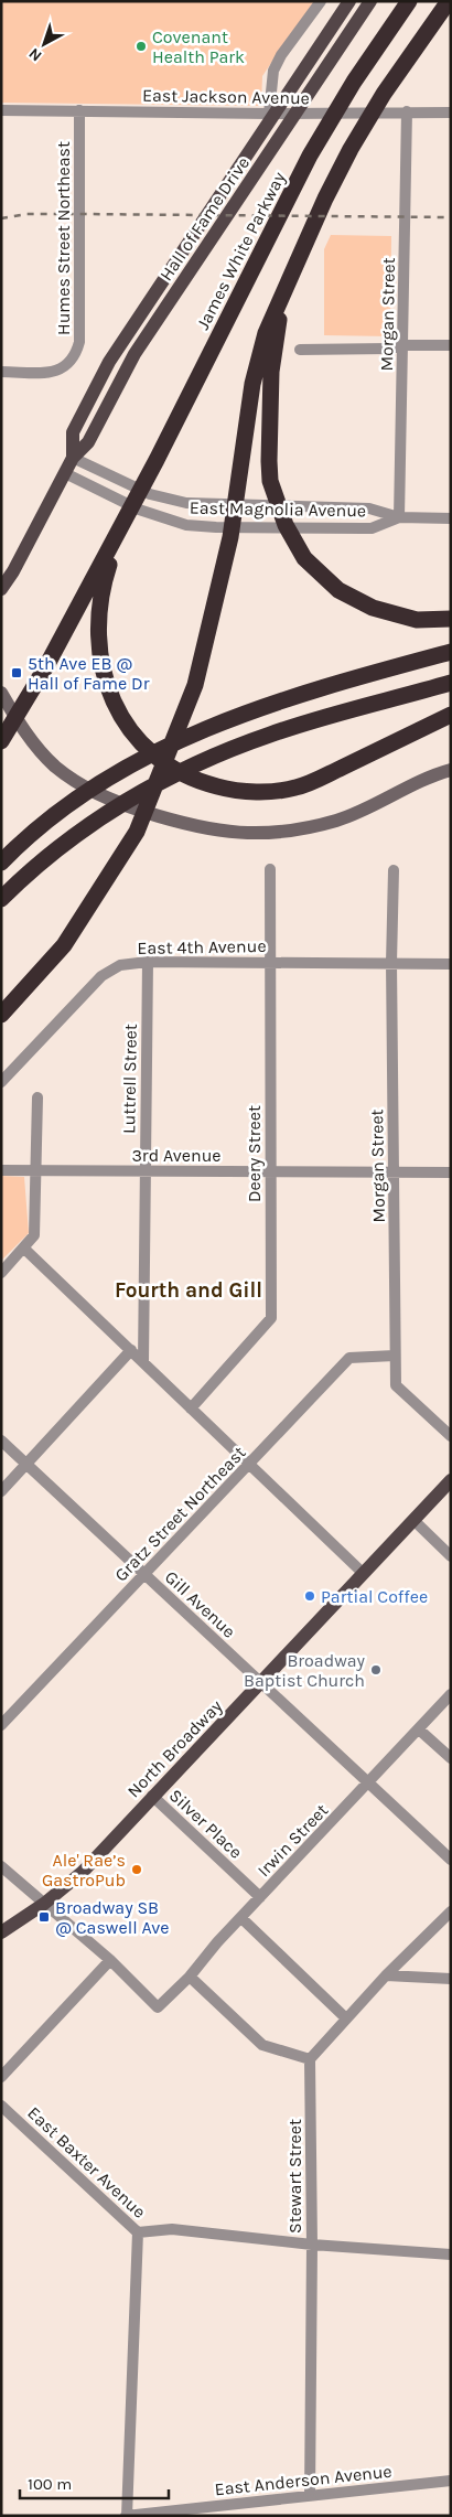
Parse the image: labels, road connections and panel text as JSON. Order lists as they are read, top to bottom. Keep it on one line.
{"streets":{"highway":["James White Parkway"],"main road":["Hall of Fame Drive","North Broadway"],"street":["East Jackson Avenue","Humes Street Northeast","Morgan Street","East Magnolia Avenue","East 4th Avenue","Luttrell Street","Deery Street","3rd Avenue","Gratz Street Northeast","Gill Avenue","Silver Place","Irwin Street","East Baxter Avenue","Stewart Street","East Anderson Avenue"]},"crossings":[["East Jackson Avenue","Humes Street Northeast"],["East Jackson Avenue","Morgan Street"],["Hall of Fame Drive","East Magnolia Avenue"],["Morgan Street","East Magnolia Avenue"],["Morgan Street","East 4th Avenue"],["Morgan Street","3rd Avenue"],["Morgan Street","Gratz Street Northeast"],["East 4th Avenue","Luttrell Street"],["East 4th Avenue","Deery Street"],["Luttrell Street","3rd Avenue"],["Deery Street","3rd Avenue"],["Gratz Street Northeast","Gill Avenue"],["Gill Avenue","North Broadway"],["Gill Avenue","Irwin Street"],["North Broadway","Silver Place"],["Silver Place","Irwin Street"],["East Baxter Avenue","Stewart Street"],["Stewart Street","East Anderson Avenue"]],"districts":["Fourth and Gill"],"places":{"other":["Covenant Health Park","Partial Coffee","Broadway Baptist Church","Ale' Rae’s GastroPub"],"transit":["5th Ave EB @ Hall of Fame Dr","Broadway SB @ Caswell Ave"]},"scale_bar":"100 m","north":"bottom left"}
